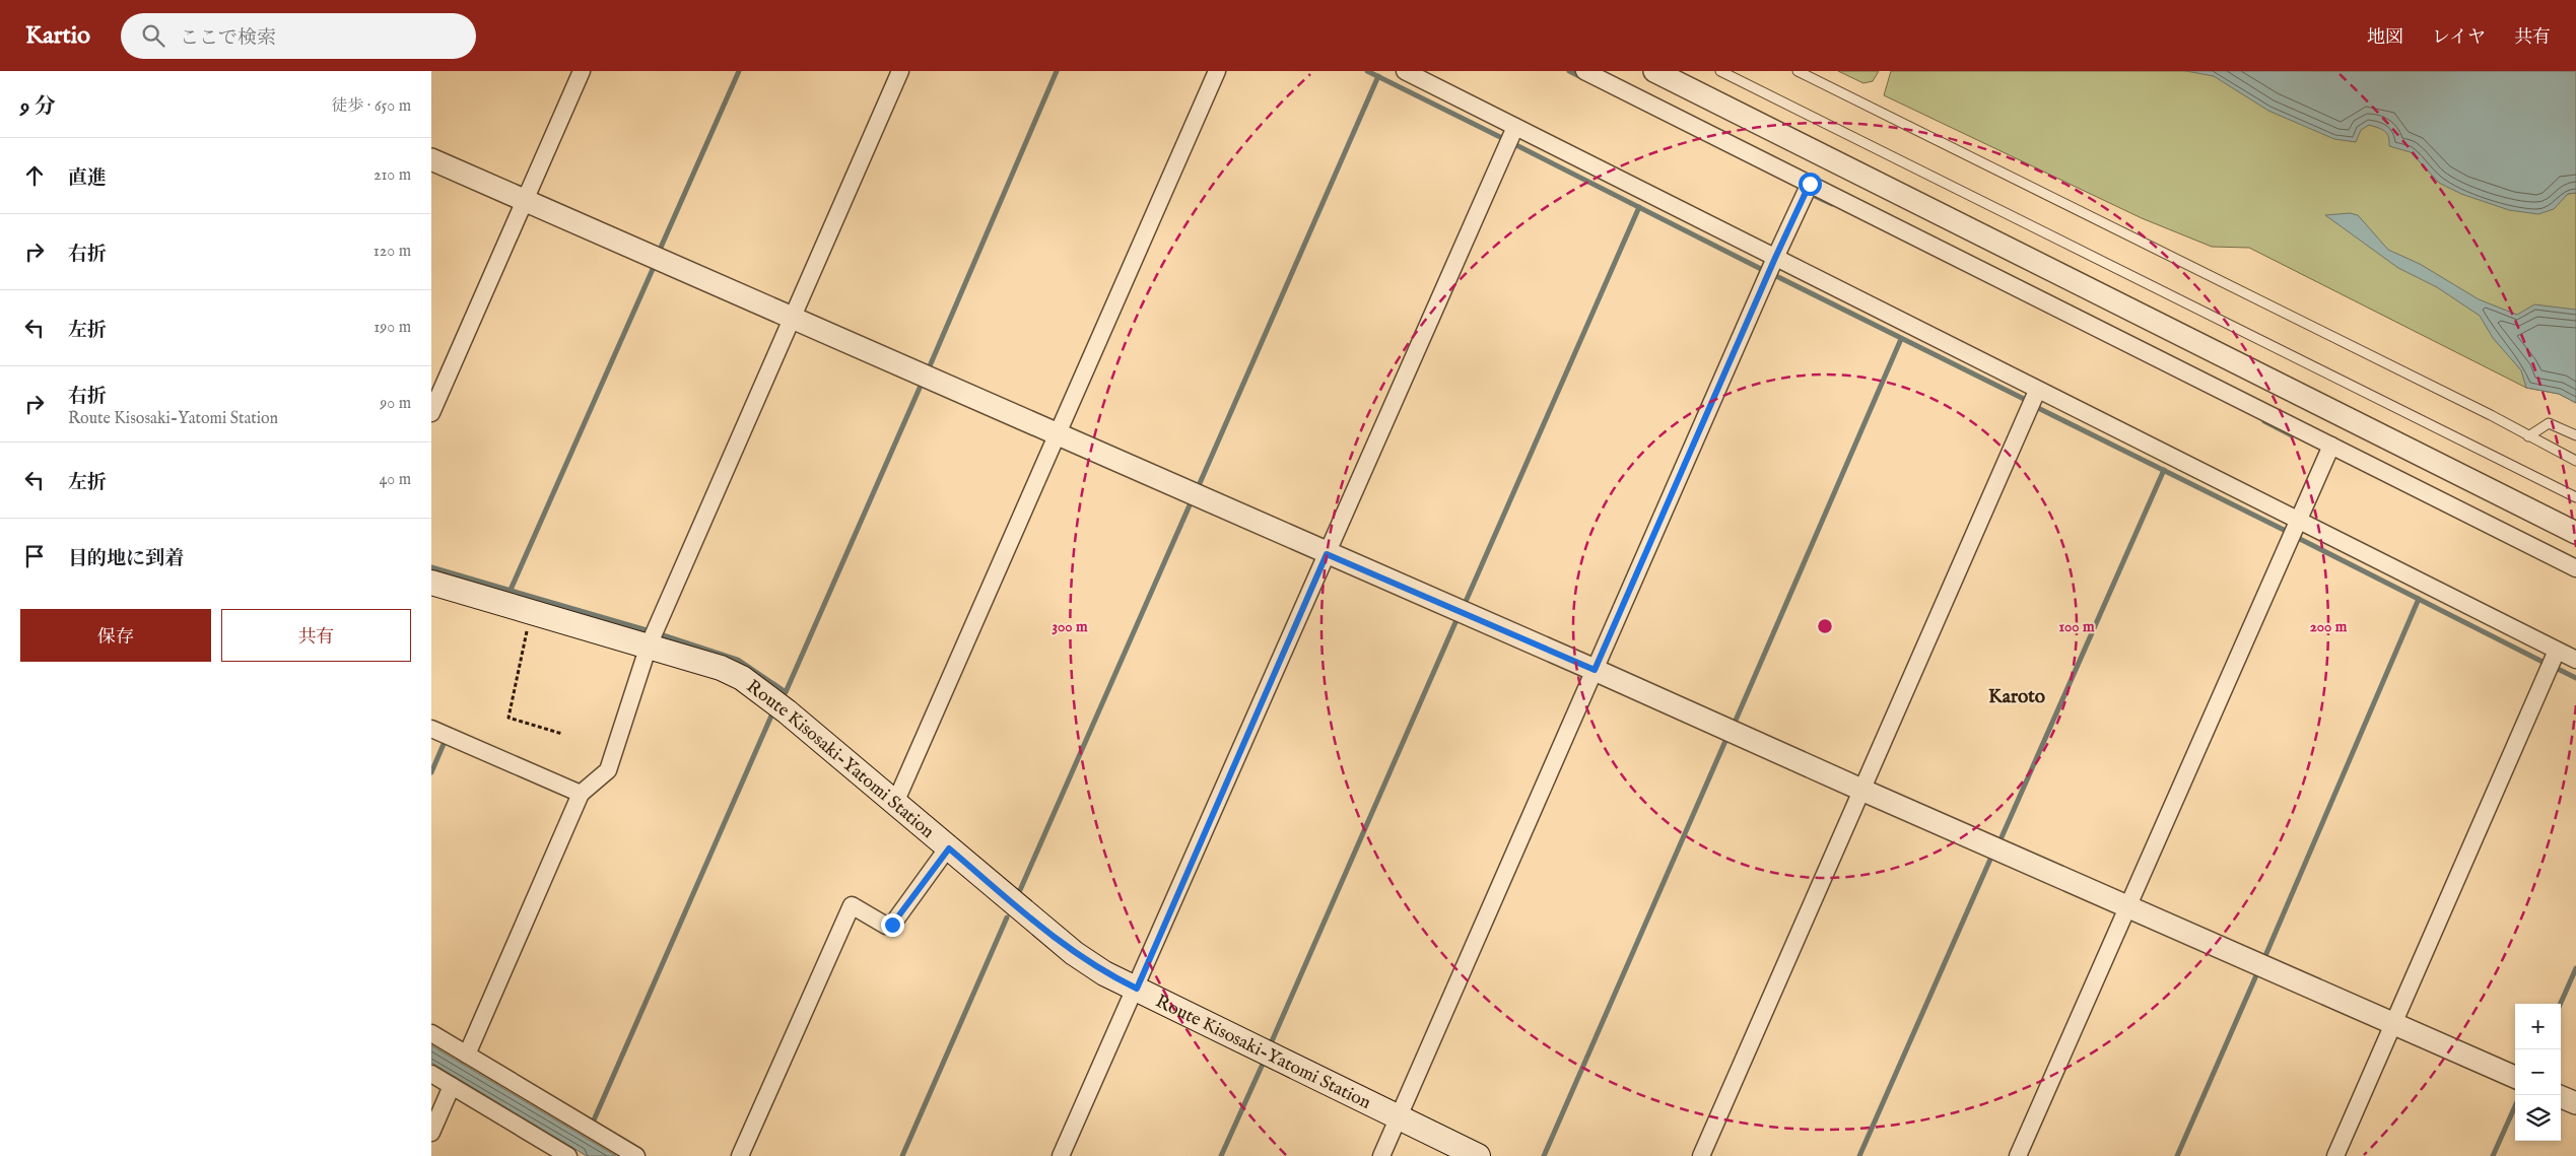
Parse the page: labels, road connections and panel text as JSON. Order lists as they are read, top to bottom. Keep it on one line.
{"streets":{"main road":["Route Kisosaki-Yatomi Station"]},"districts":["Karoto"],"page":{"header":"Kartio","search":"ここで検索","nav":["地図","レイヤ","共有"],"heading":["9 分","徒歩 · 650 m"],"list":[["直進","210 m"],["右折","120 m"],["左折","190 m"],["右折","Route Kisosaki-Yatomi Station","90 m"],["左折","40 m"],"目的地に到着"],"buttons":["保存","共有"],"map_buttons":["+","−"]},"rings":["100 m","200 m","300 m"]}
